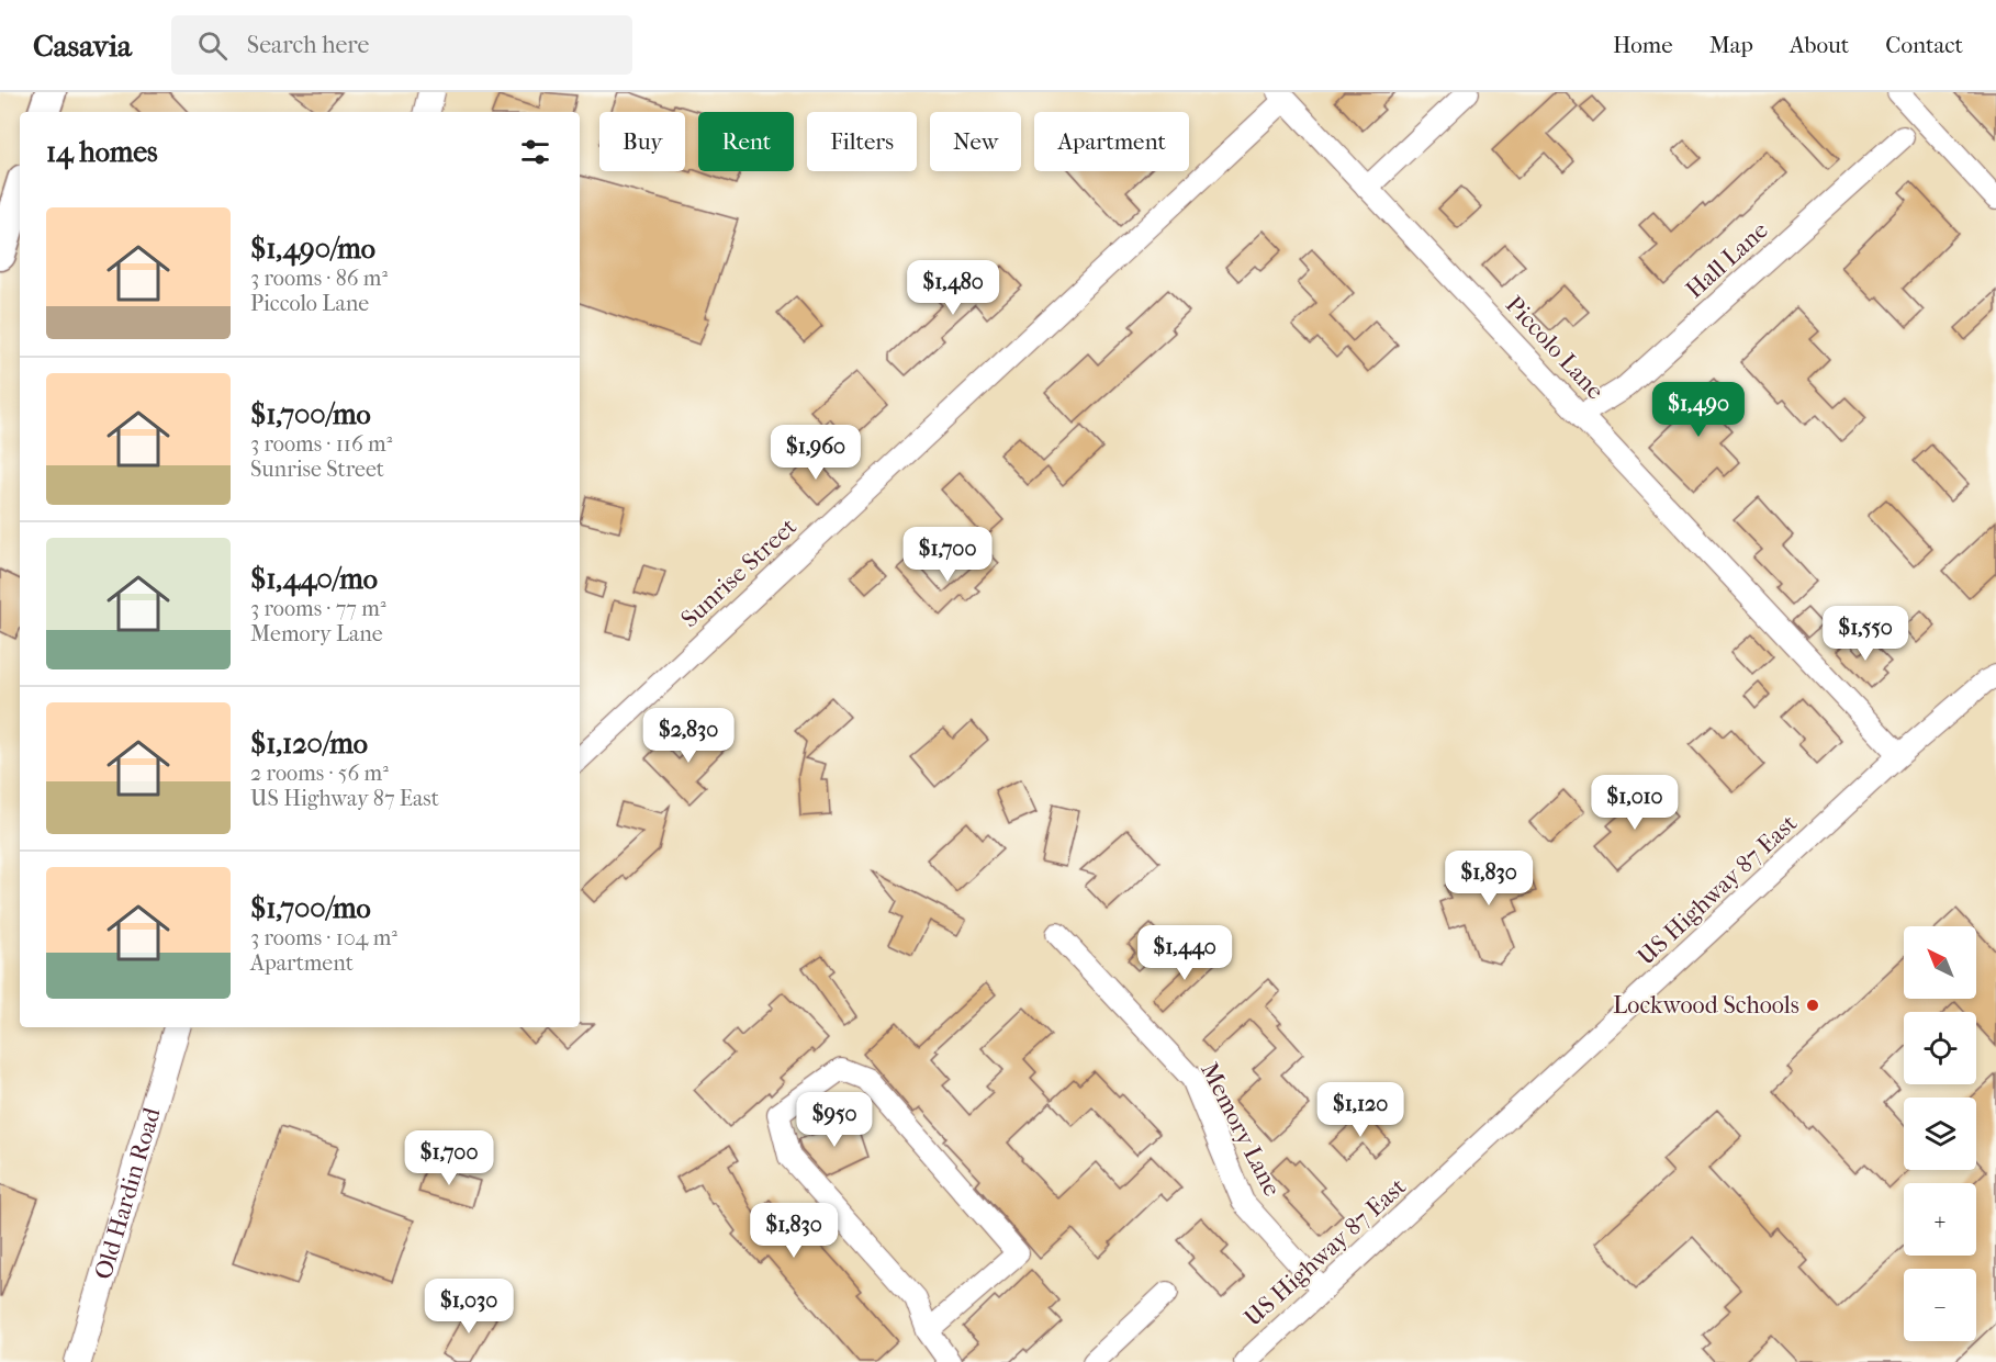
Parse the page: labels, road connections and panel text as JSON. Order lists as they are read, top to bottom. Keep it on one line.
{"streets":{"main road":["Old Hardin Road"],"street":["Hall Lane","Piccolo Lane","Sunrise Street","US Highway 87 East","Memory Lane"]},"crossings":[["Hall Lane","Piccolo Lane"],["Piccolo Lane","Sunrise Street"],["Piccolo Lane","US Highway 87 East"],["US Highway 87 East","Memory Lane"]],"places":["Lockwood Schools"],"north":"top left","page":{"header":"Casavia","search":"Search here","nav":["Home","Map","About","Contact"],"chip":["Buy","Rent","Filters","New","Apartment"],"heading":"14 homes","list":[{"name":"$1,490/mo","note":"3 rooms · 86 m² · Piccolo Lane"},{"name":"$1,700/mo","note":"3 rooms · 116 m² · Sunrise Street"},{"name":"$1,440/mo","note":"3 rooms · 77 m² · Memory Lane"},{"name":"$1,120/mo","note":"2 rooms · 56 m² · US Highway 87 East"},{"name":"$1,700/mo","note":"3 rooms · 104 m² · Apartment"}],"price":["$1,480","$1,490","$1,960","$1,700","$1,550","$2,830","$1,010","$1,830","$1,440","$1,120","$950","$1,700","$1,830","$1,030"],"map_buttons":["+","−"]}}
